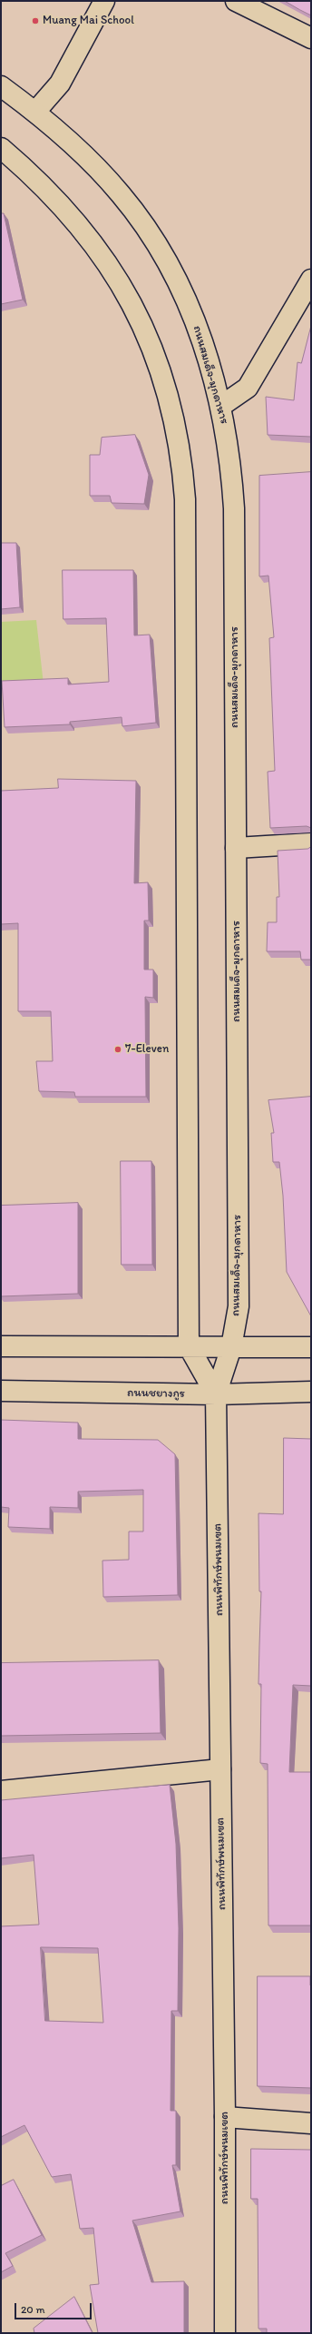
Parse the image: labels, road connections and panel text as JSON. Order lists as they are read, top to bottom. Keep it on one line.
{"streets":{"main road":["ถนนสมเด็จ-มุกดาหาร","ถนนชยางกูร","ถนนพิทักษ์พนมเขต"]},"crossings":[["ถนนสมเด็จ-มุกดาหาร","ถนนชยางกูร"],["ถนนสมเด็จ-มุกดาหาร","ถนนพิทักษ์พนมเขต"],["ถนนชยางกูร","ถนนพิทักษ์พนมเขต"]],"places":["Muang Mai School","7-Eleven"],"scale_bar":"20 m"}
